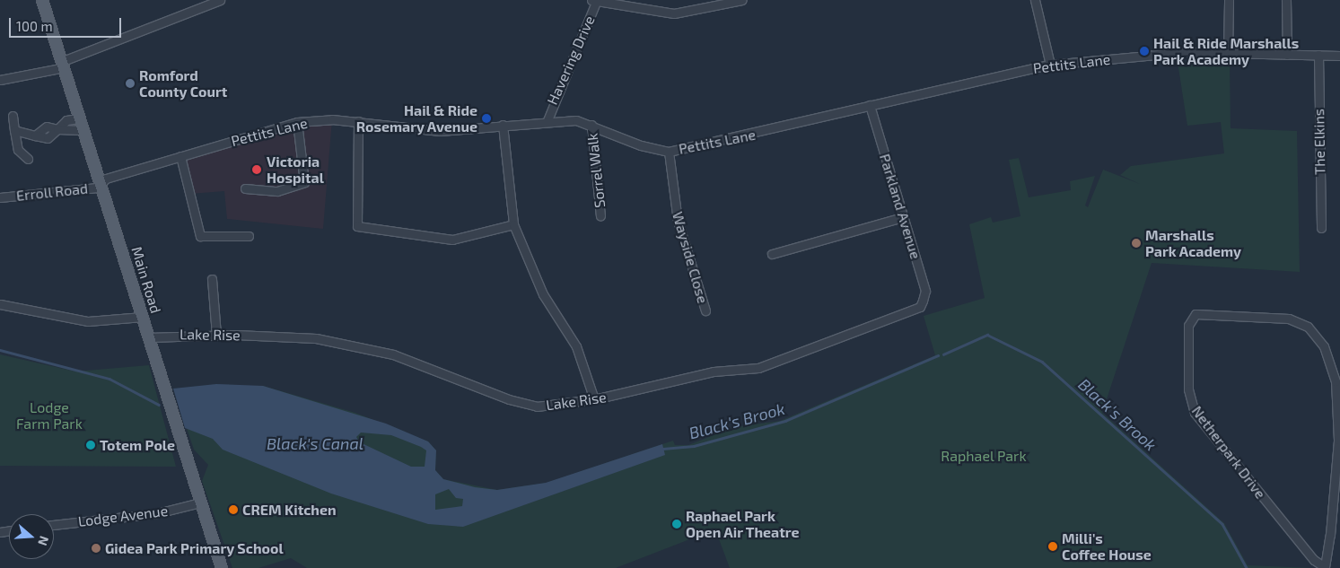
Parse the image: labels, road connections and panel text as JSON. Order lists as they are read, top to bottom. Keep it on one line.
{"streets":{"main road":["Main Road"],"street":["Havering Drive","Pettits Lane","The Elkins","Sorrel Walk","Erroll Road","Parkland Avenue","Wayside Close","Lake Rise","Netherpark Drive","Lodge Avenue"]},"crossings":[["Havering Drive","Pettits Lane"],["Pettits Lane","The Elkins"],["Pettits Lane","Sorrel Walk"],["Pettits Lane","Erroll Road"],["Pettits Lane","Parkland Avenue"],["Pettits Lane","Wayside Close"],["Pettits Lane","Main Road"],["Erroll Road","Main Road"],["Parkland Avenue","Lake Rise"],["Main Road","Lake Rise"],["Main Road","Lodge Avenue"]],"water":["Black's Brook","Black's Canal"],"parks":["Lodge Farm Park","Raphael Park"],"places":["Hail & Ride Marshalls Park Academy","Romford County Court","Hail & Ride Rosemary Avenue","Victoria Hospital","Marshalls Park Academy","Totem Pole","CREM Kitchen","Raphael Park Open Air Theatre","Milli's Coffee House","Gidea Park Primary School"],"scale_bar":"100 m","north":"right"}
